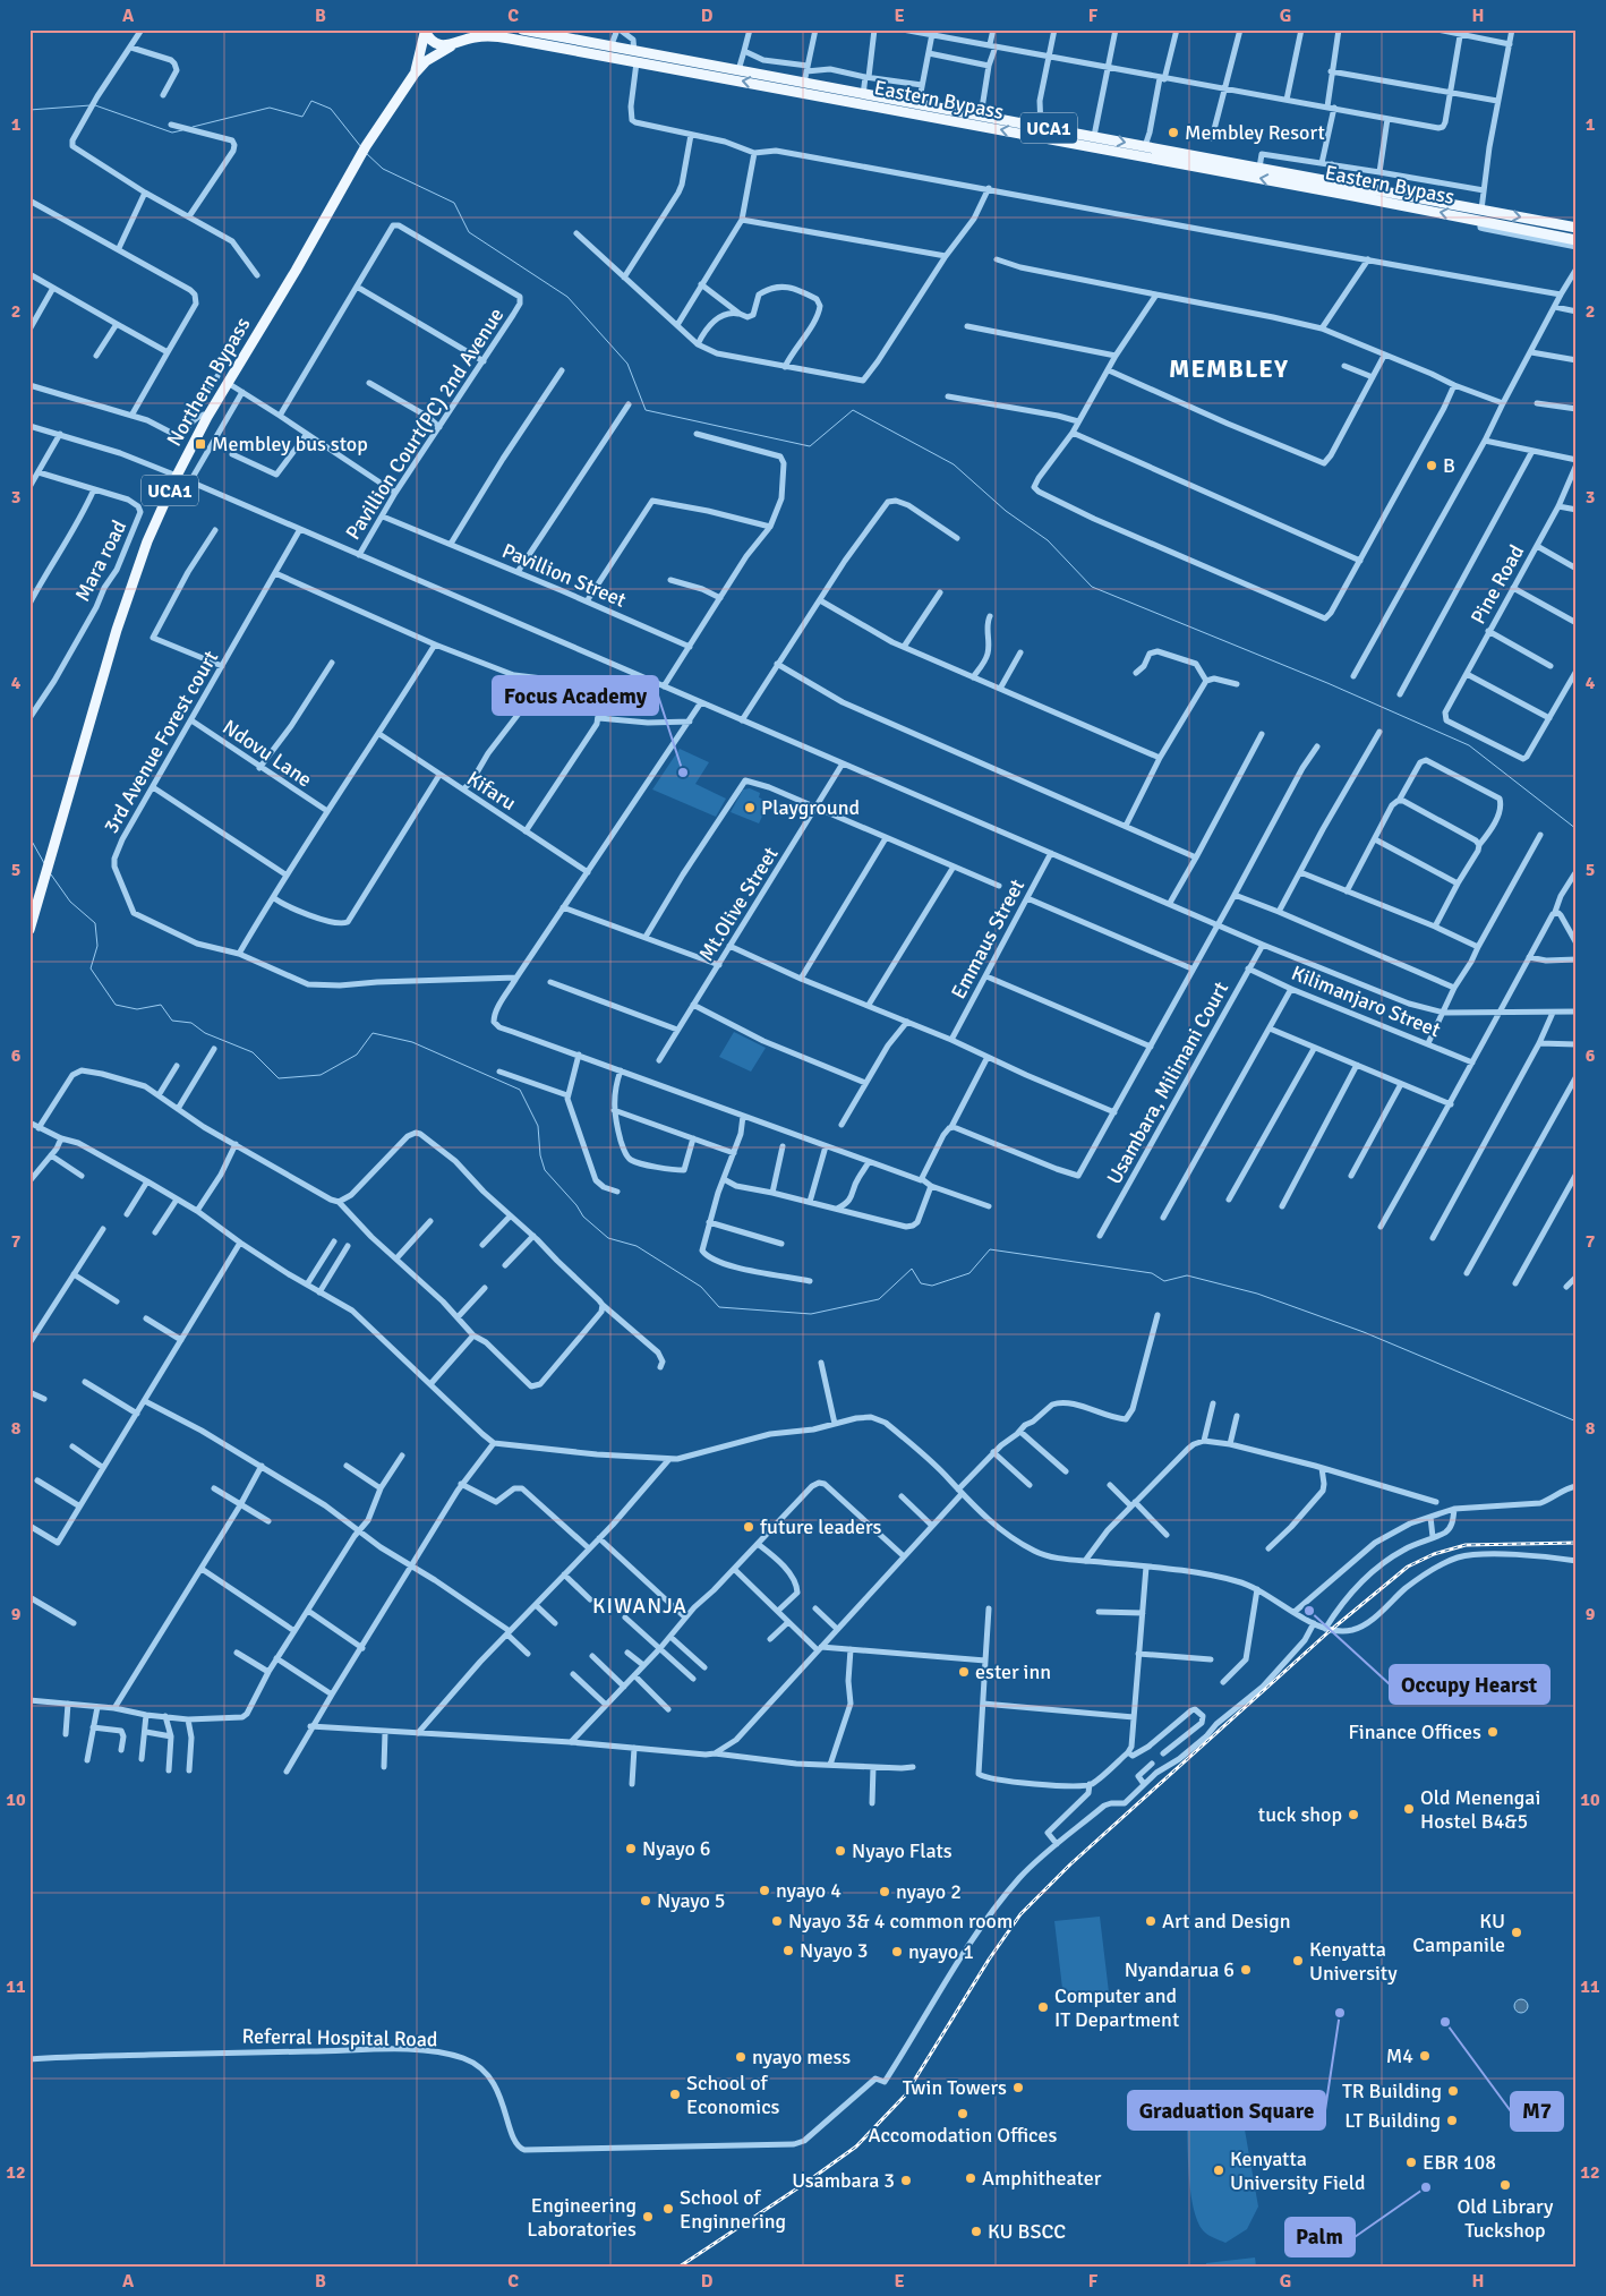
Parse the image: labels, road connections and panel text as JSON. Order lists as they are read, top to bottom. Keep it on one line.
{"streets":{"main road":["Eastern Bypass","UCA1","Northern Bypass"],"street":["Pavillion Court(PC) 2nd Avenue","Mara road","Pavillion Street","Pine Road","3rd Avenue Forest court","Ndovu Lane","Kifaru","Mt.Olive Street","Emmaus Street","Kilimanjaro Street","Usambara, Milimani Court","Referral Hospital Road"]},"crossings":[["Eastern Bypass","UCA1"],["UCA1","Northern Bypass"],["Pavillion Court(PC) 2nd Avenue","Pavillion Street"],["3rd Avenue Forest court","Ndovu Lane"],["Kilimanjaro Street","Usambara, Milimani Court"]],"districts":["MEMBLEY","KIWANJA"],"places":{"other":["Membley Resort","B","Focus Academy","Playground","future leaders","Occupy Hearst","ester inn","Finance Offices","Old Menengai Hostel B4&5","tuck shop","Nyayo 6","Nyayo Flats","nyayo 4","nyayo 2","Nyayo 5","Nyayo 3& 4 common room","Art and Design","KU Campanile","Nyayo 3","nyayo 1","Kenyatta University","Nyandarua 6","Computer and IT Department","Graduation Square","M7","M4","nyayo mess","Twin Towers","TR Building","School of Economics","Accomodation Offices","LT Building","EBR 108","Kenyatta University Field","Amphitheater","Usambara 3","Old Library Tuckshop","Palm","School of Enginnering","Engineering Laboratories","KU BSCC"],"transit":["Membley bus stop"]},"grid":{"columns":["A","B","C","D","E","F","G","H"],"rows":["1","2","3","4","5","6","7","8","9","10","11","12"]}}
